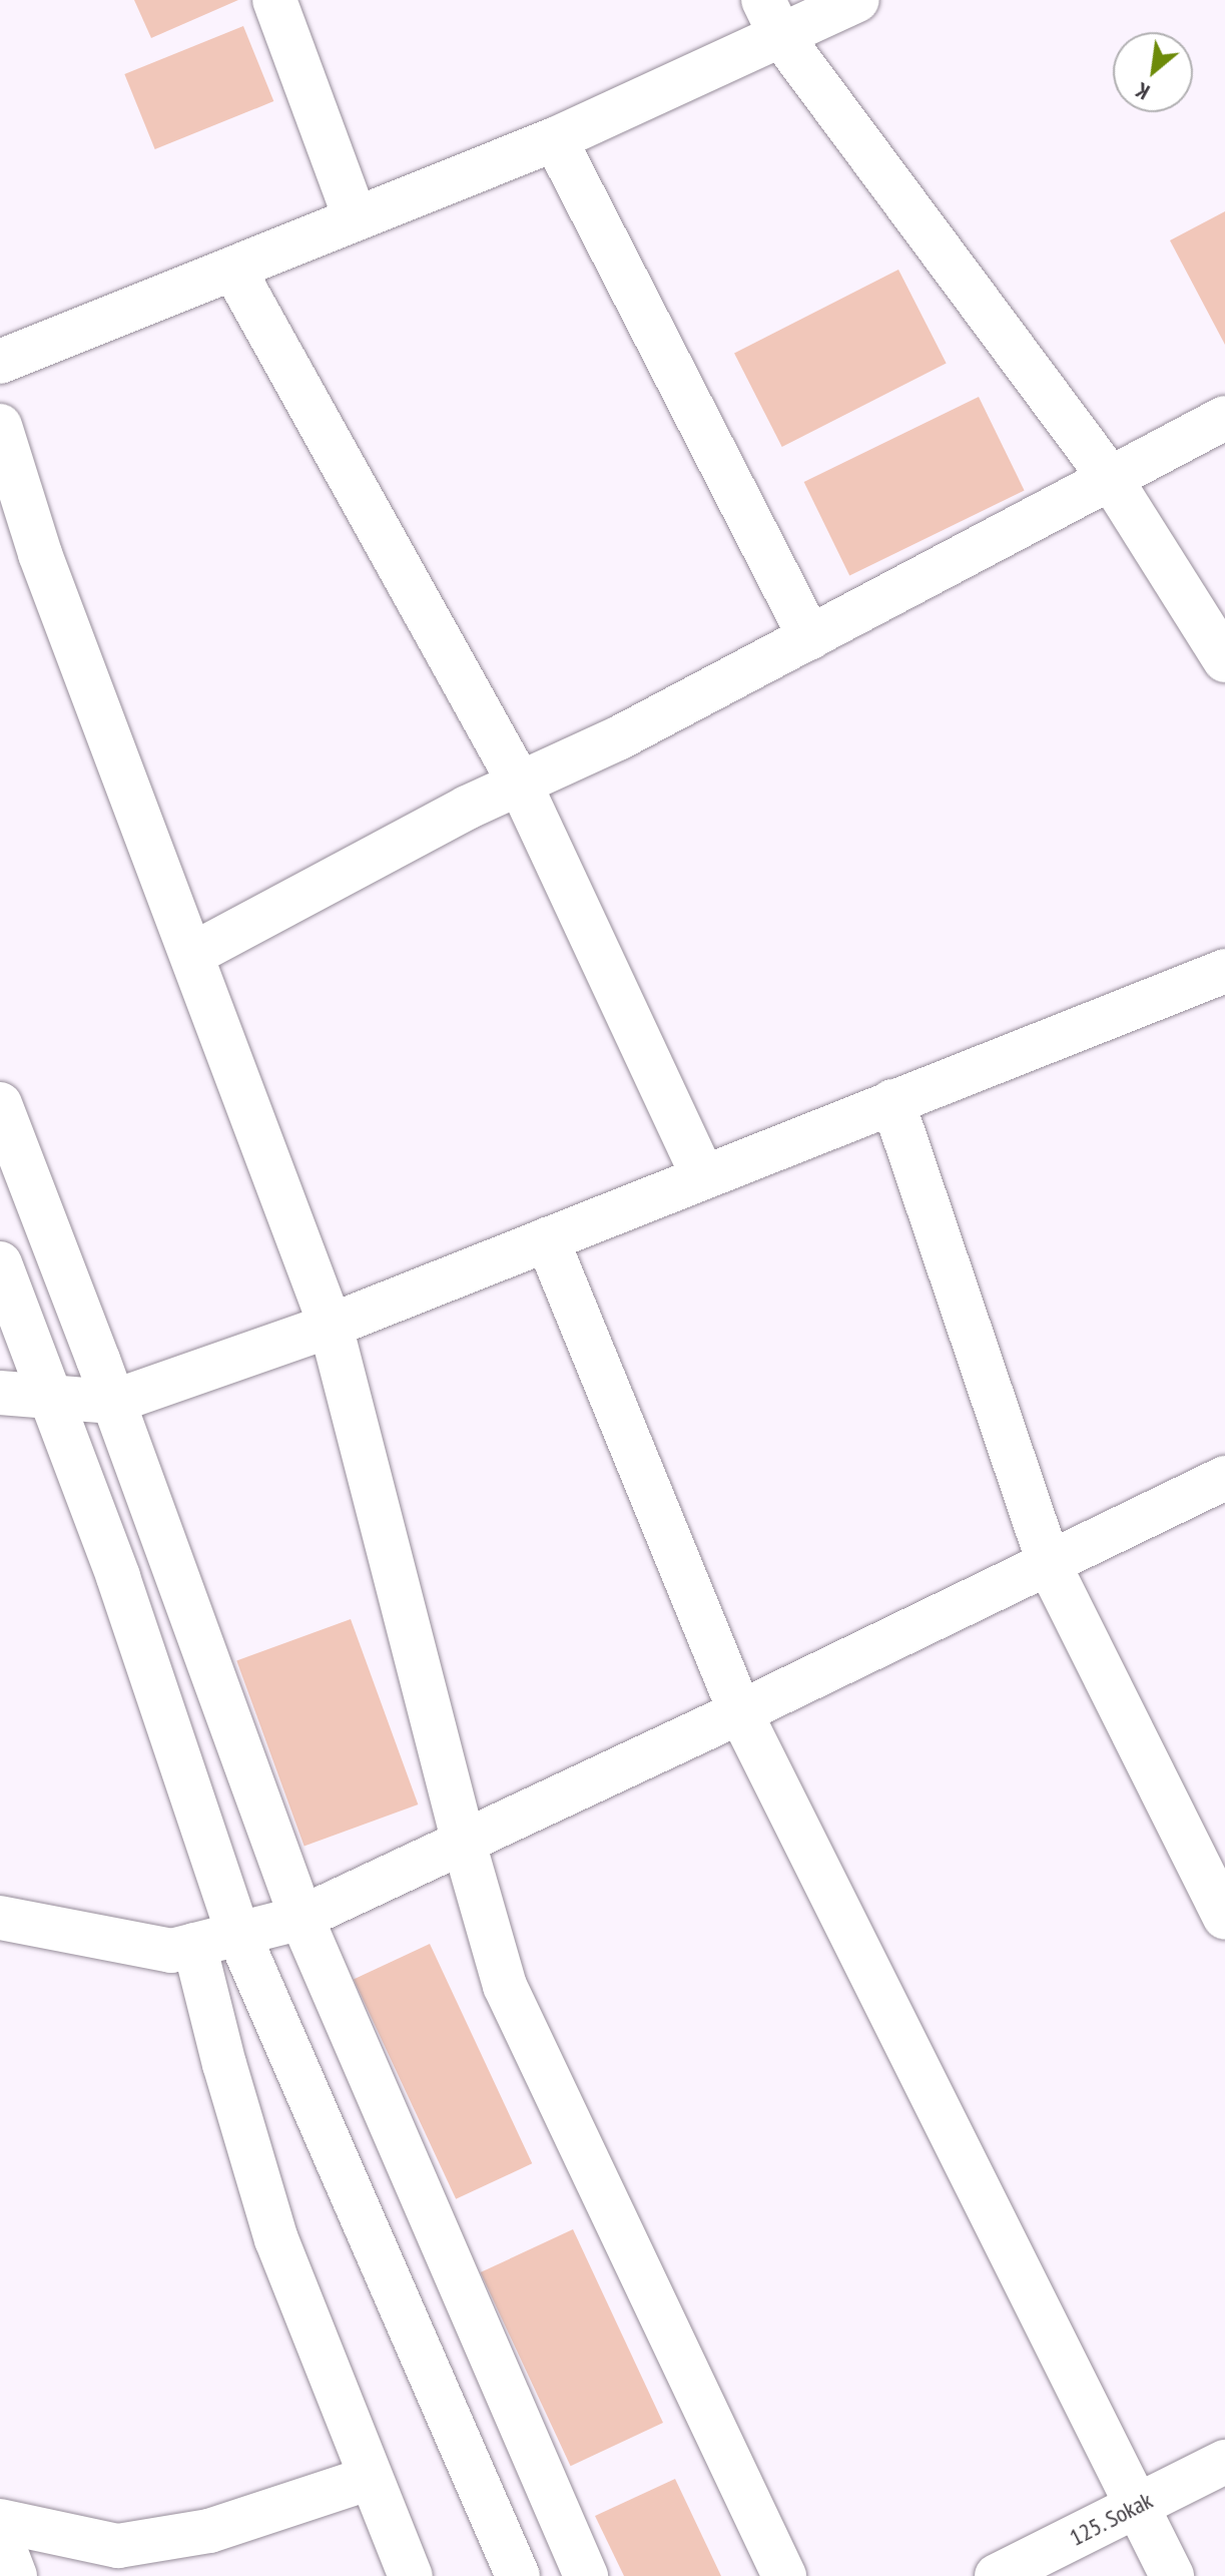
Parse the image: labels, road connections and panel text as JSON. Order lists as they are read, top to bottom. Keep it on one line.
{"streets":{"street":["125. Sokak"]},"north":"bottom left"}
